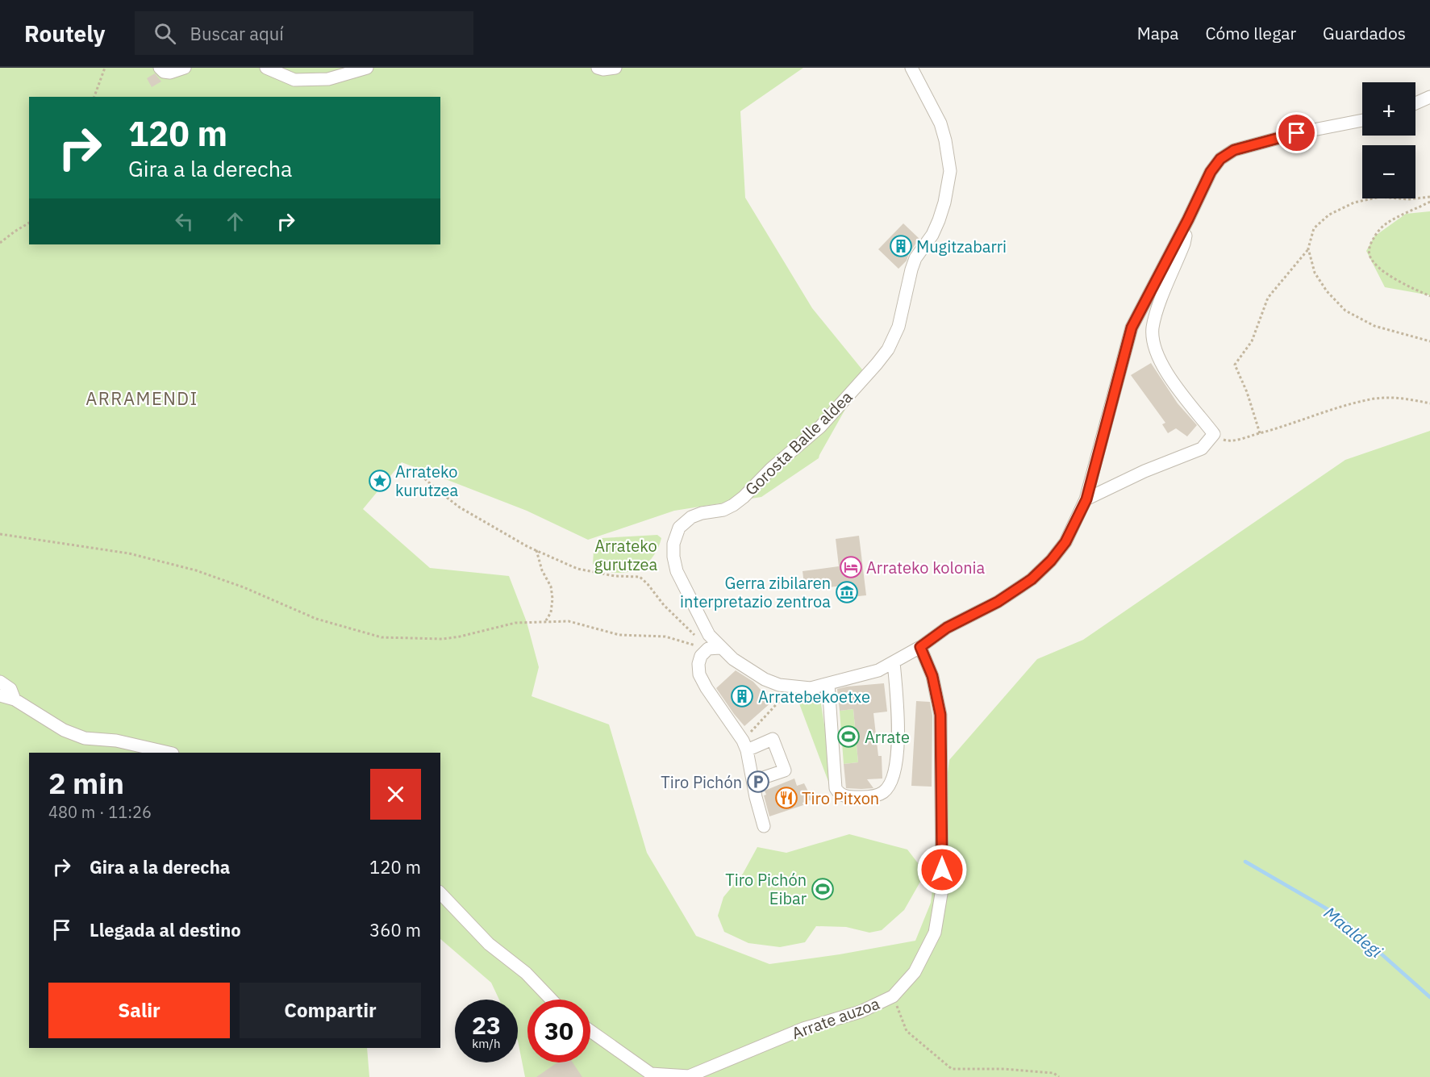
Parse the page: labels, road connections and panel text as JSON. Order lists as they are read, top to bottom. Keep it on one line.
{"streets":{"street":["Gorosta Balle aldea","Arrate auzoa"]},"crossings":[["Gorosta Balle aldea","Arrate auzoa"]],"districts":["ARRAMENDI"],"water":["Maaldegi"],"parks":["Arrateko gurutzea"],"places":{"building":["Mugitzabarri","Arratebekoetxe"],"place":["Arrateko kurutzea"],"hotel":["Arrateko kolonia"],"museum":["Gerra zibilaren interpretazio zentroa"],"sports":["Arrate","Tiro Pichón Eibar"],"parking":["Tiro Pichón"],"restaurant":["Tiro Pitxon"]},"page":{"header":"Routely","search":"Buscar aquí","nav":["Mapa","Cómo llegar","Guardados"],"map_buttons":["+","−"],"turn":["120 m","Gira a la derecha"],"heading":["2 min","480 m · 11:26"],"list":[{"name":"Gira a la derecha","value":"120 m"},{"name":"Llegada al destino","value":"360 m"}],"buttons":["Salir","Compartir"],"speed":"23 km/h","limit":"30"}}
